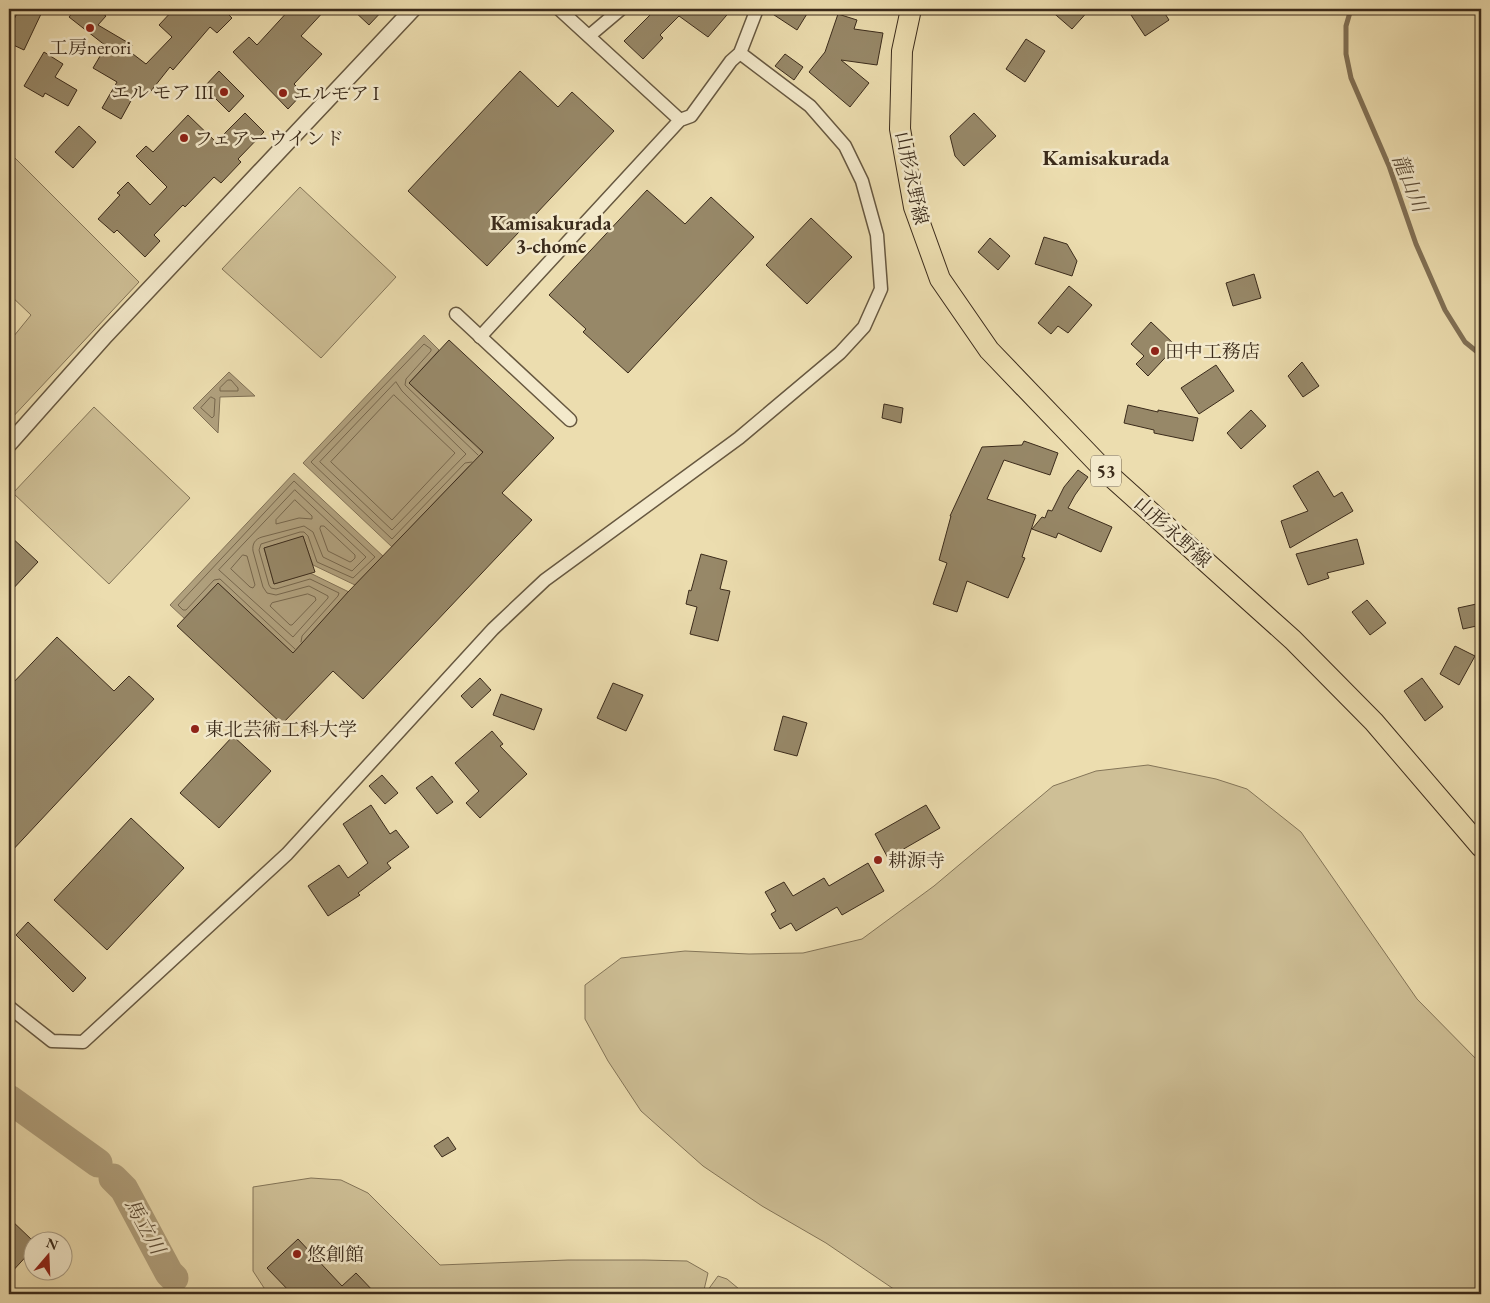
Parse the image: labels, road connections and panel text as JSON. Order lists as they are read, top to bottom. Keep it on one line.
{"streets":{"main road":["山形永野線","53"]},"districts":["Kamisakurada","Kamisakurada 3-chome"],"water":["龍山川","馬立川"],"places":["工房nerori","エル モア III","エルモア I","フェアーウインド","田中工務店","東北芸術工科大学","耕源寺","悠創館"],"north":"top"}
